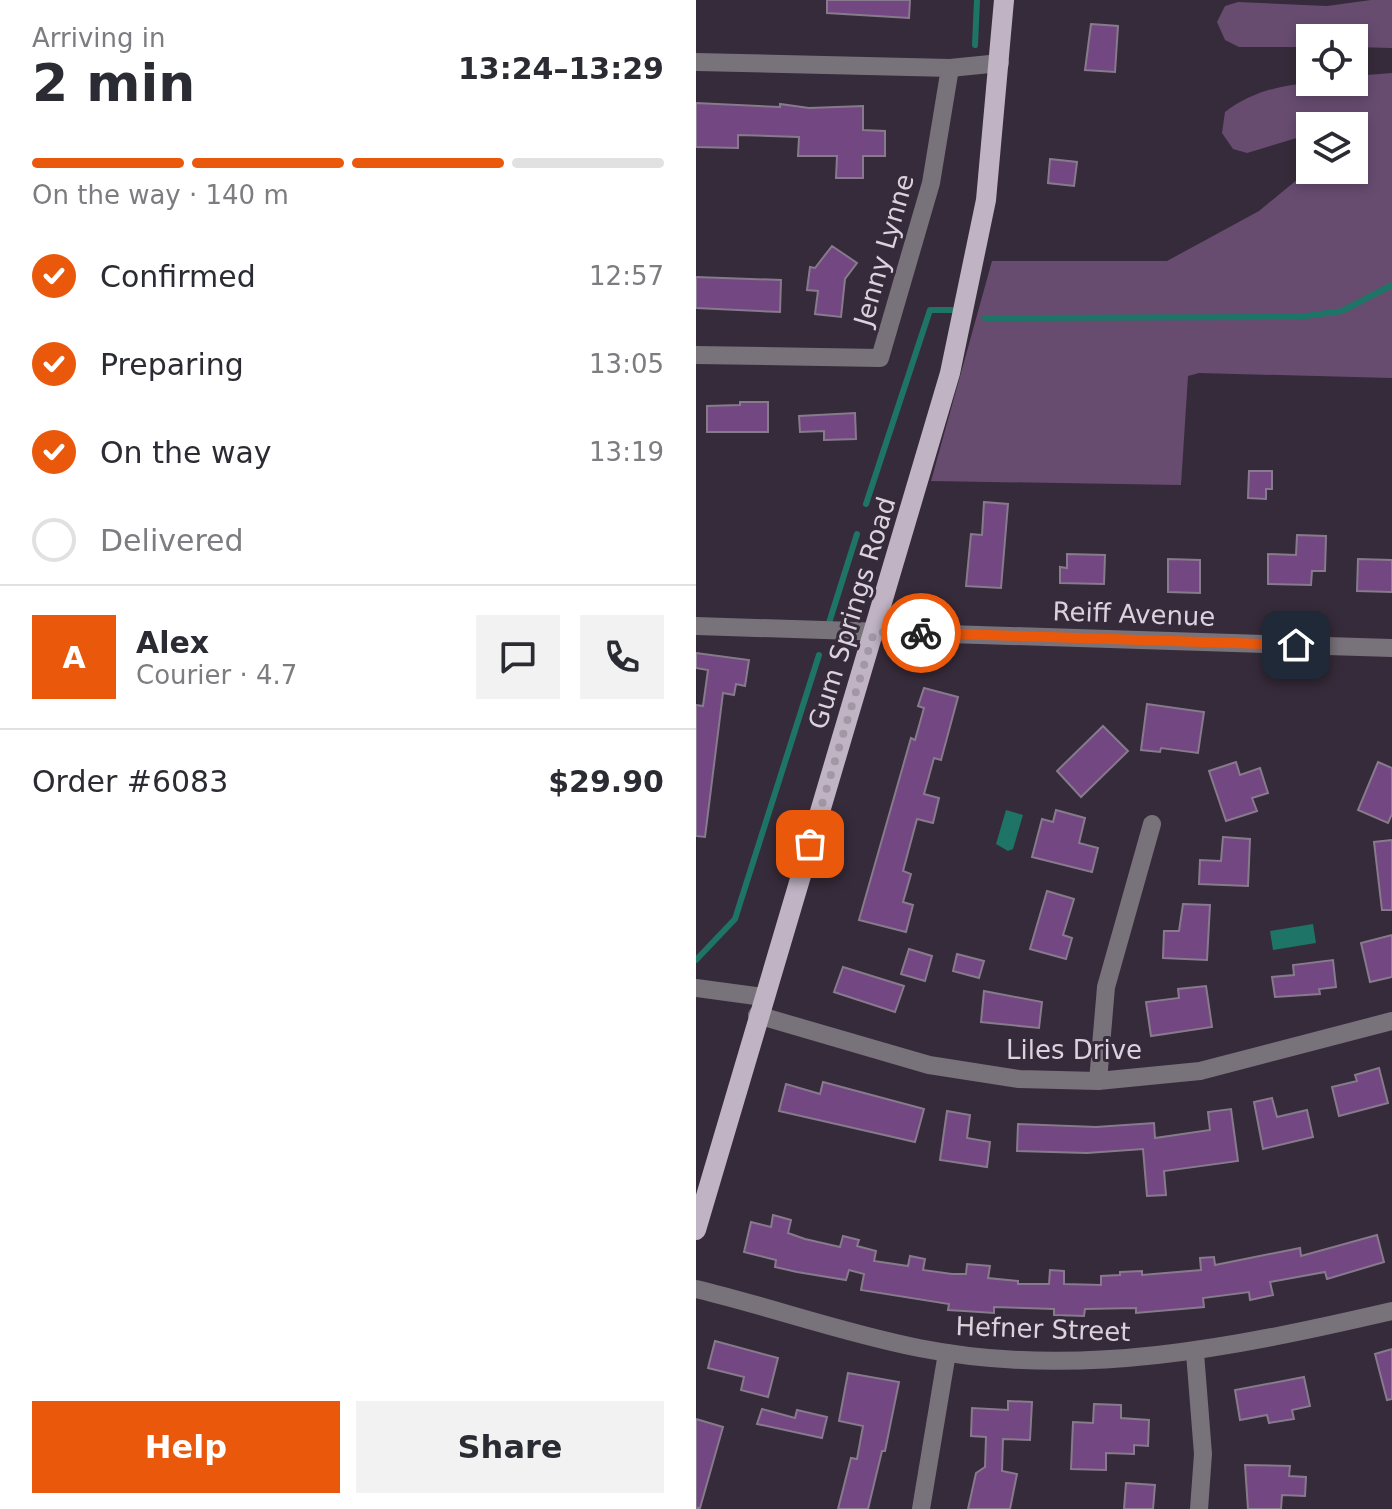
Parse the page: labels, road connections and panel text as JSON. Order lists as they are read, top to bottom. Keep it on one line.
{"streets":{"main road":["Gum Springs Road"],"street":["Jenny Lynne","Reiff Avenue","Liles Drive","Hefner Street"]},"crossings":[["Gum Springs Road","Reiff Avenue"],["Gum Springs Road","Liles Drive"]],"page":{"heading":["2 min","Arriving in","13:24–13:29"],"panel":["Alex","Courier · 4.7","Order #6083","$29.90"],"bar":"On the way · 140 m","list":[["Confirmed","12:57"],["Preparing","13:05"],["On the way","13:19"],"Delivered"],"round":"A","buttons":["Help","Share"]}}
